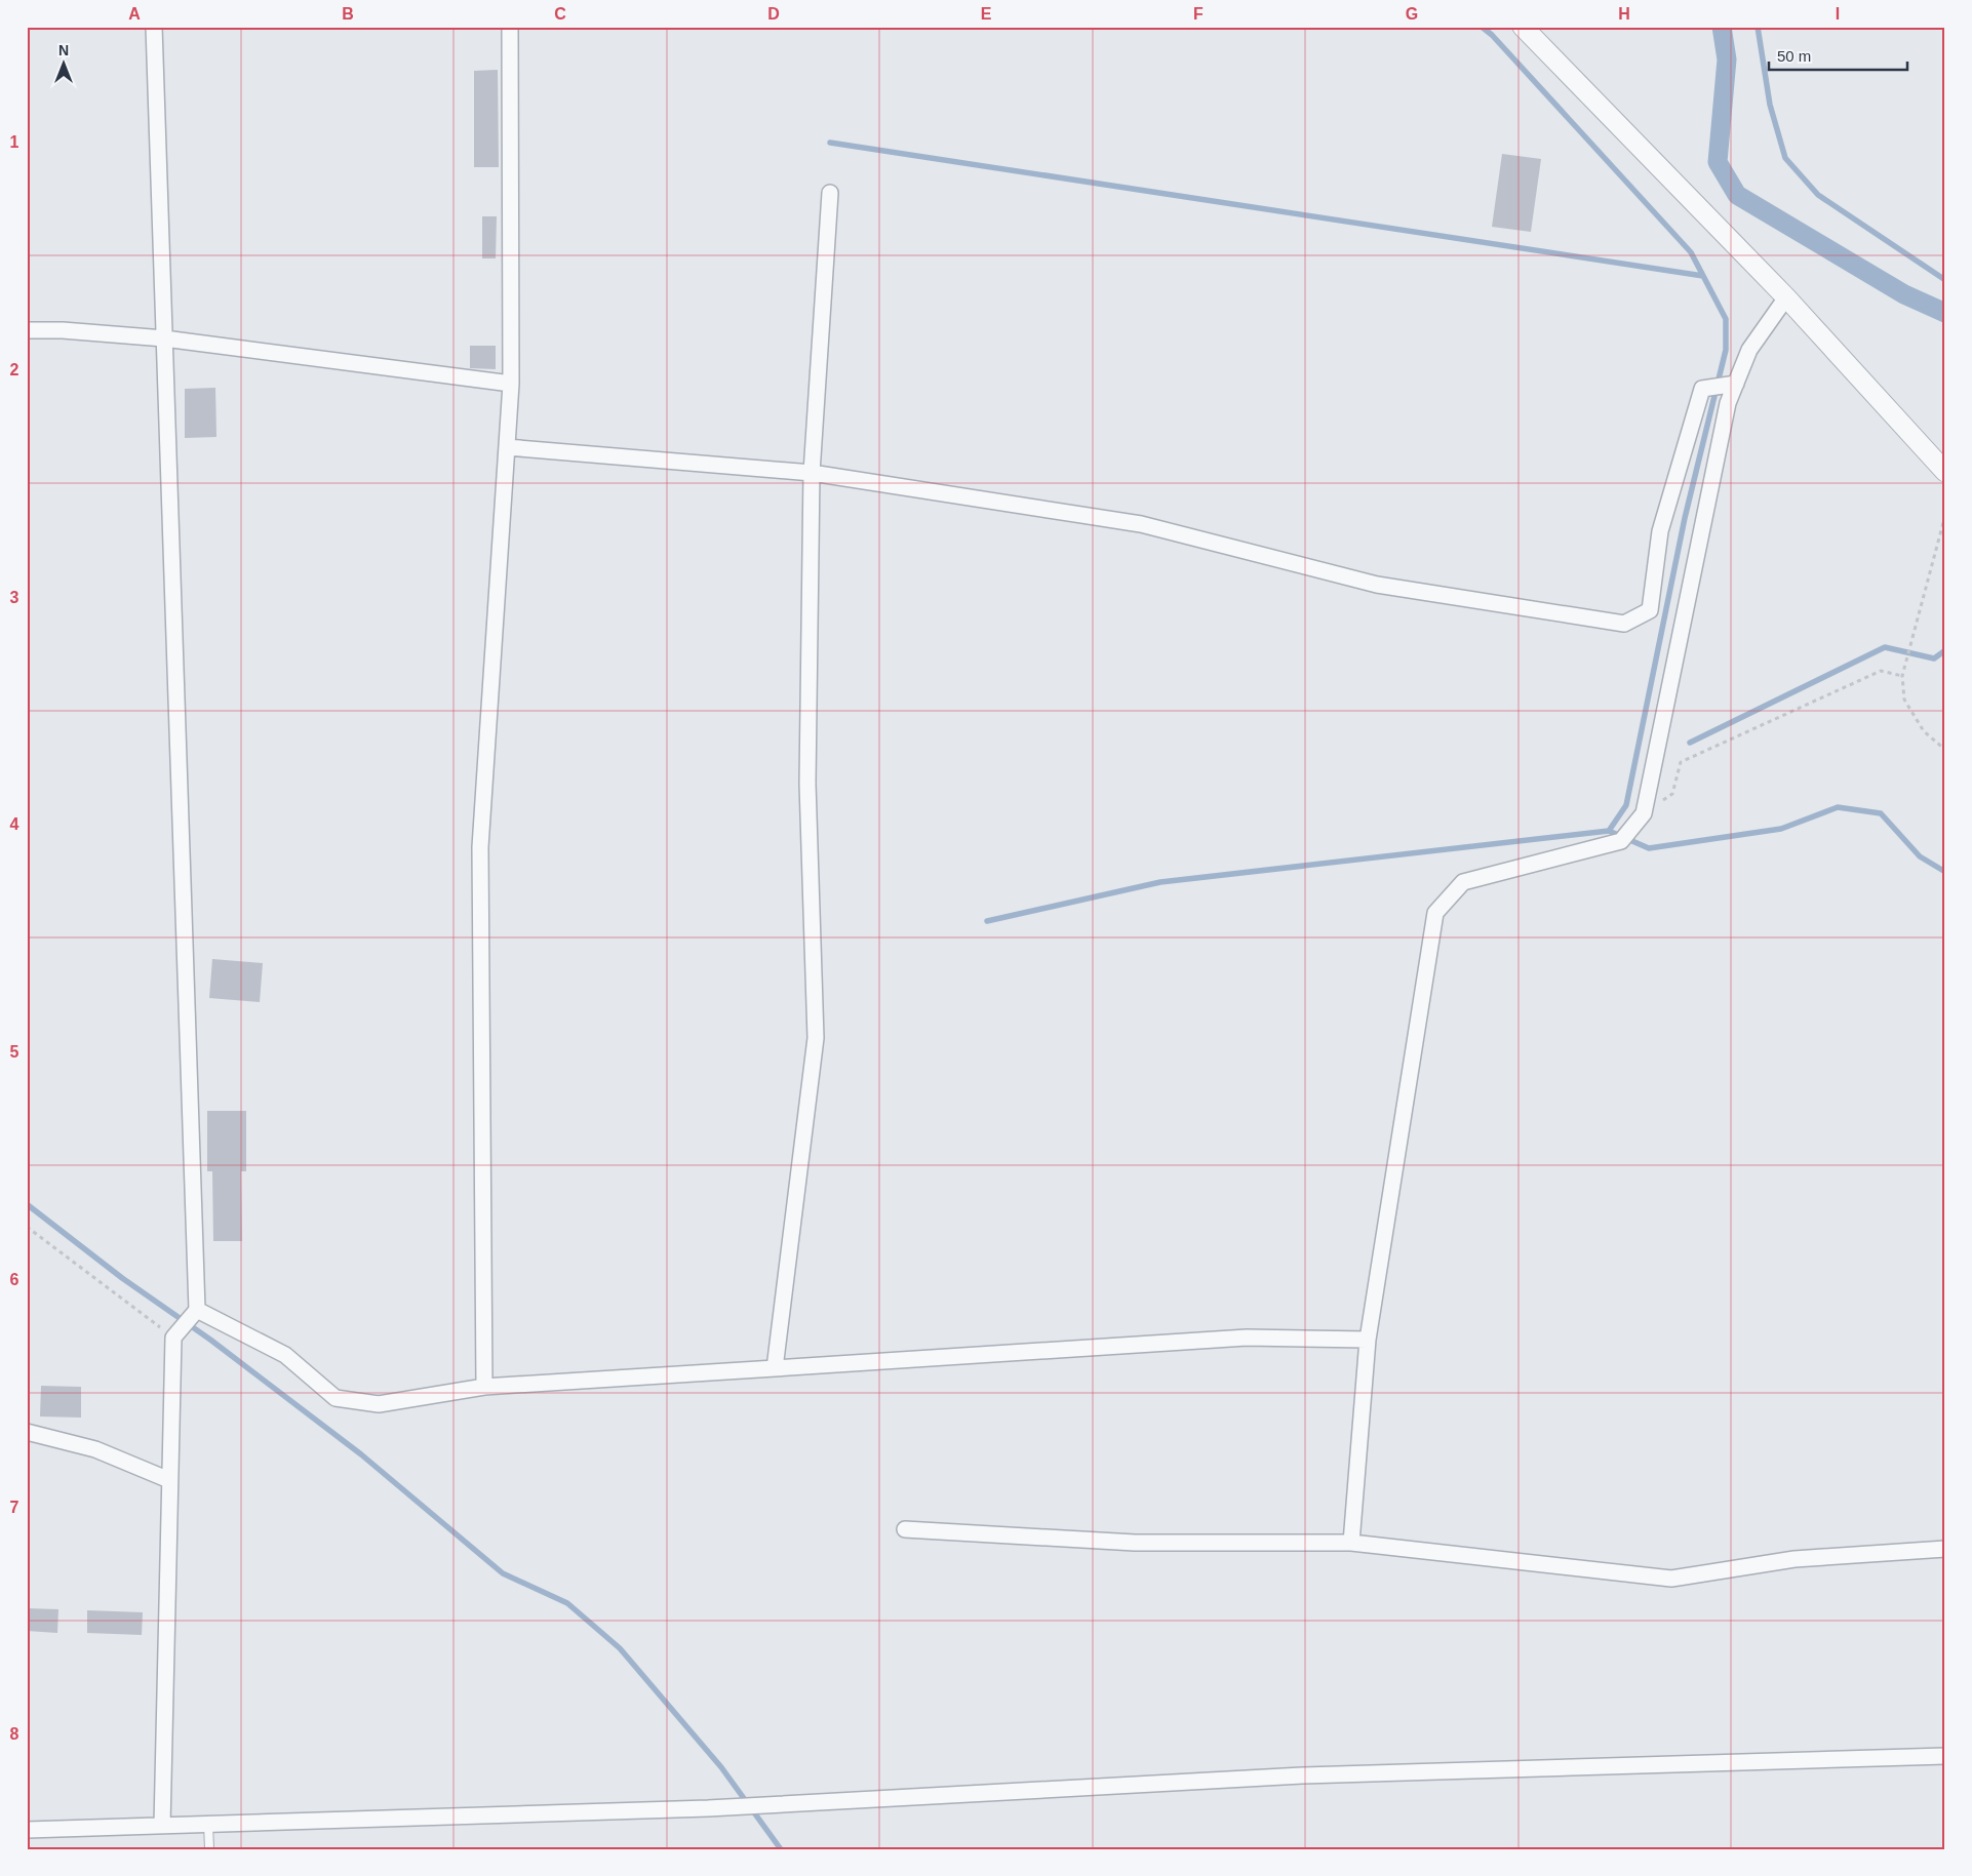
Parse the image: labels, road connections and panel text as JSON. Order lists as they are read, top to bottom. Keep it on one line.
{"scale_bar":"50 m","north":"top","grid":{"columns":["A","B","C","D","E","F","G","H","I"],"rows":["1","2","3","4","5","6","7","8"]}}
